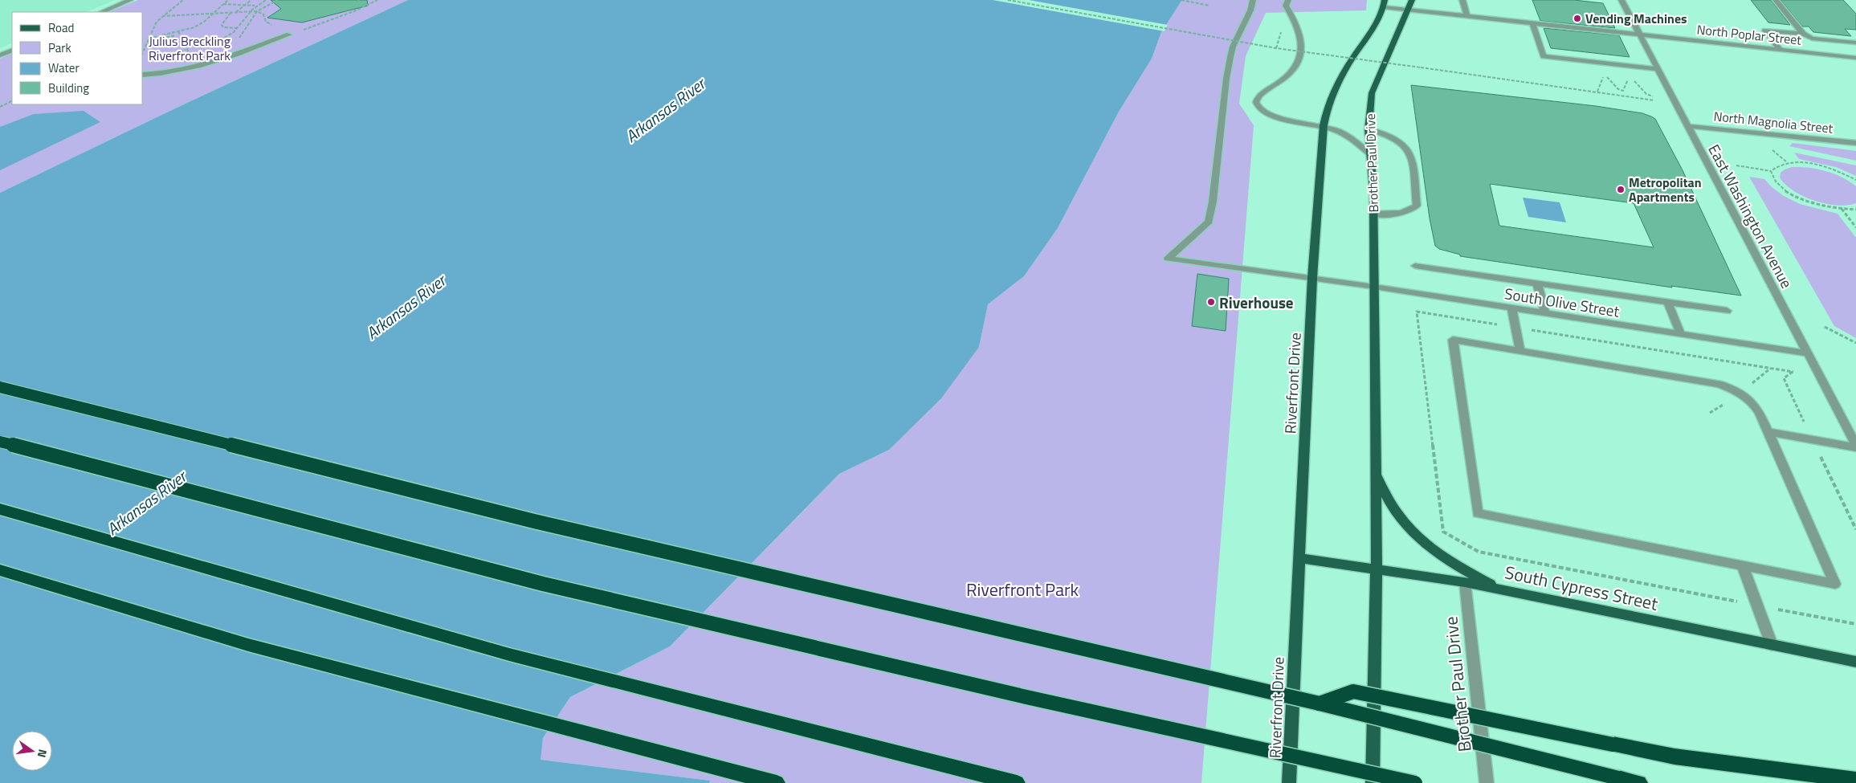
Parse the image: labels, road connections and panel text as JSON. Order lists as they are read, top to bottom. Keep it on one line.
{"streets":{"main road":["Brother Paul Drive","Riverfront Drive","South Cypress Street"],"street":["North Poplar Street","North Magnolia Street","East Washington Avenue","South Olive Street"]},"crossings":[["North Poplar Street","Brother Paul Drive"],["North Poplar Street","East Washington Avenue"],["North Poplar Street","Riverfront Drive"],["North Magnolia Street","East Washington Avenue"],["Brother Paul Drive","South Olive Street"],["Brother Paul Drive","South Cypress Street"],["East Washington Avenue","South Olive Street"],["South Olive Street","Riverfront Drive"],["Riverfront Drive","South Cypress Street"]],"water":["Arkansas River"],"parks":["Julius Breckling Riverfront Park","Riverfront Park"],"places":["Vending Machines","Metropolitan Apartments","Riverhouse"],"legend":["Road","Park","Water","Building"],"north":"right"}
